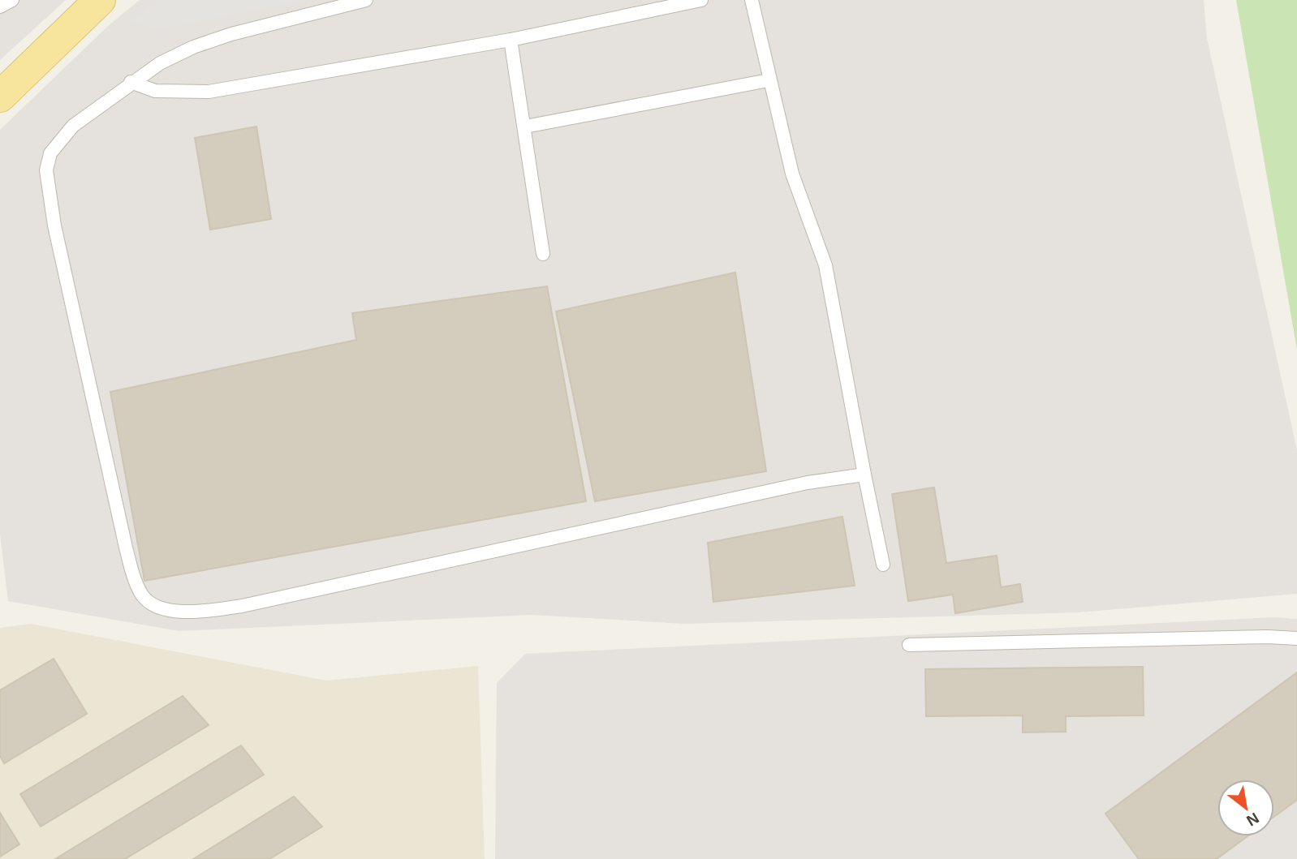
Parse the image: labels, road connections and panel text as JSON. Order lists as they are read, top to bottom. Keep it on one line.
{"north":"bottom right"}
